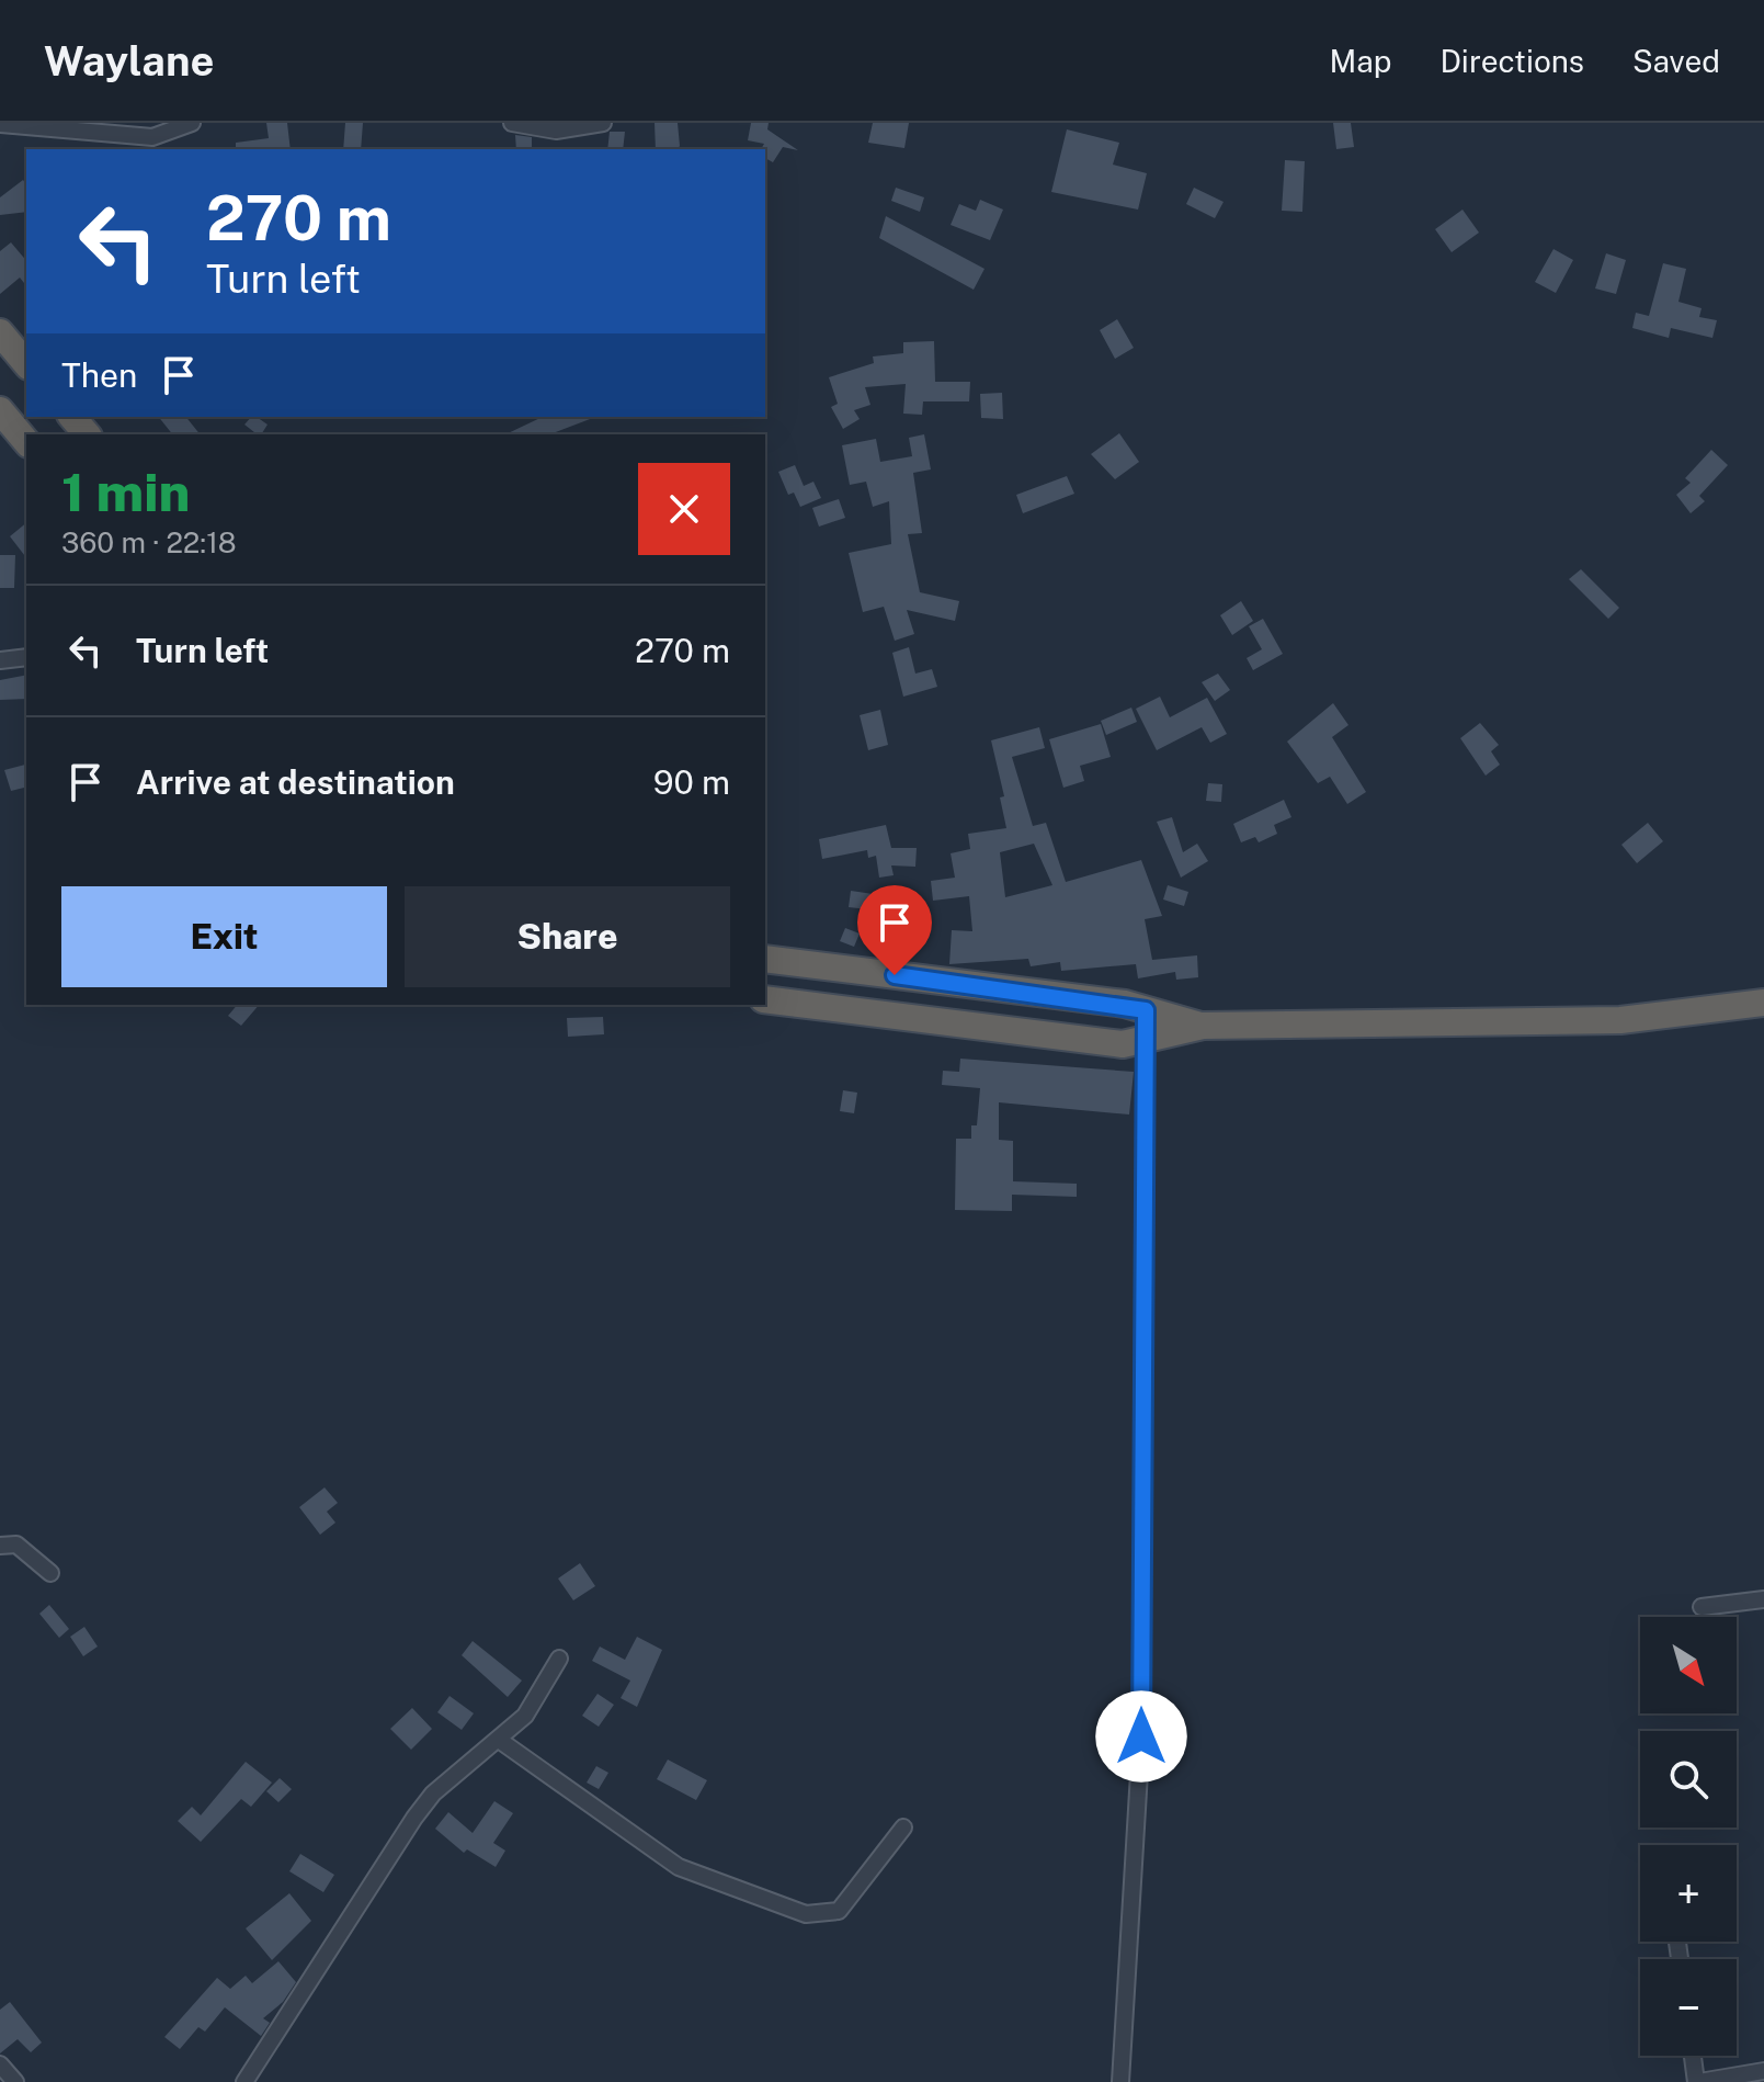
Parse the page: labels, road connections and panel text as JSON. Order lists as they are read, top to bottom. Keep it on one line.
{"north":"bottom right","page":{"header":"Waylane","nav":["Map","Directions","Saved"],"turn":["270 m","Turn left"],"then":"Then","heading":["1 min","360 m · 22:18"],"list":[{"name":"Turn left","value":"270 m"},{"name":"Arrive at destination","value":"90 m"}],"buttons":["Exit","Share"],"map_buttons":["+","−"]}}
